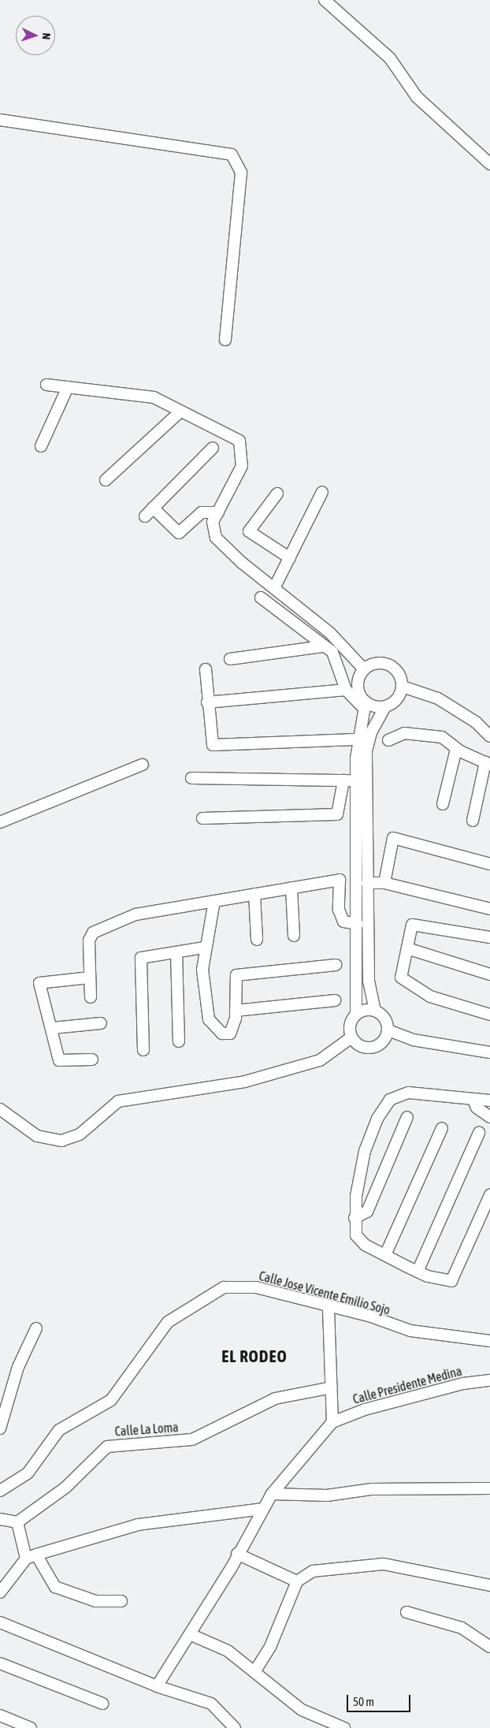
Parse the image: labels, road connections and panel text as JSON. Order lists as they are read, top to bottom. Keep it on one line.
{"streets":{"street":["Calle Jose Vicente Emilio Sojo","Calle Presidente Medina","Calle La Loma"]},"districts":["EL RODEO"],"scale_bar":"50 m","north":"right"}
